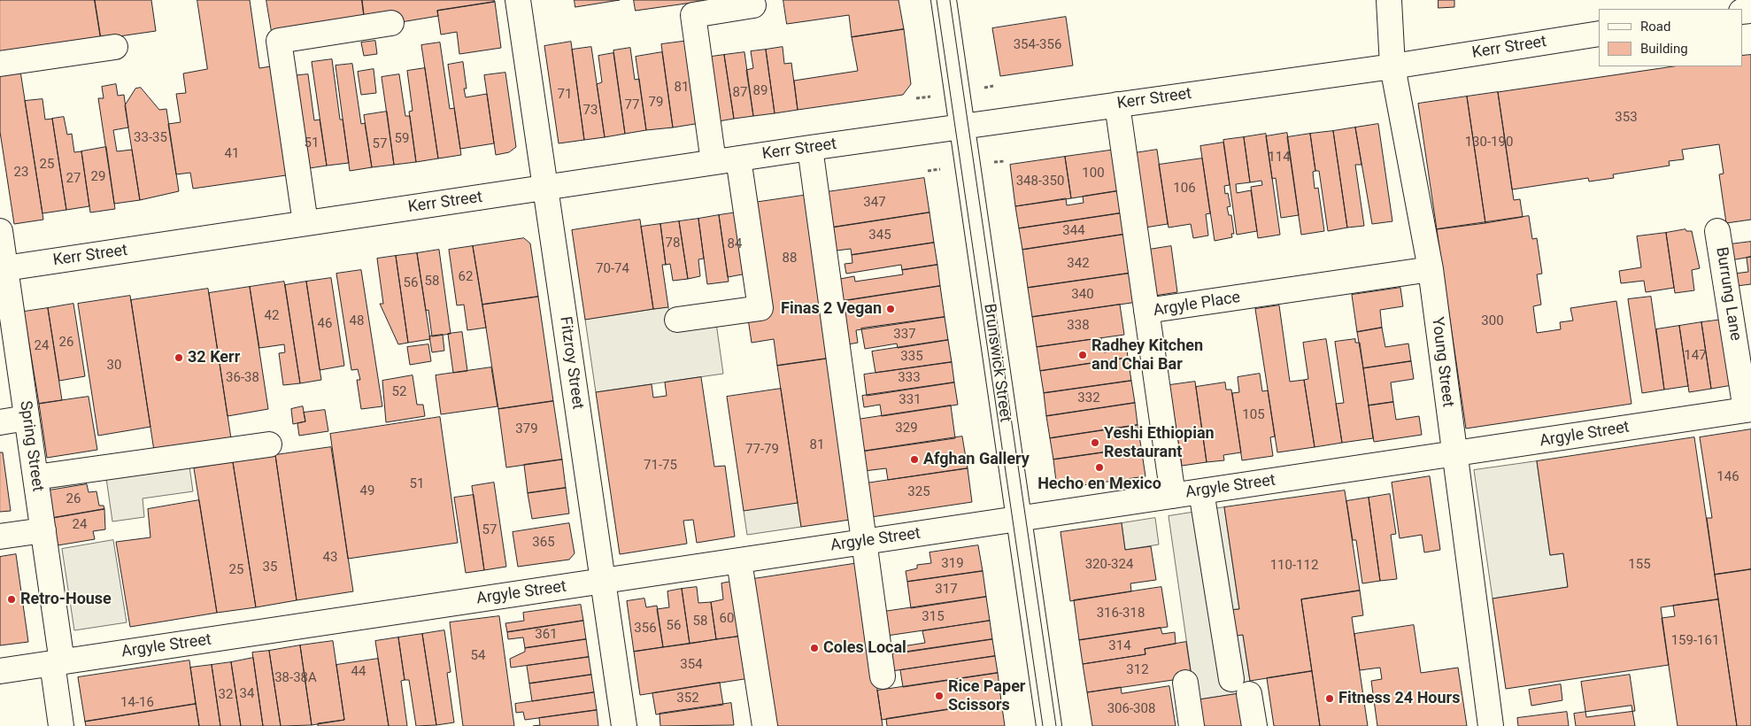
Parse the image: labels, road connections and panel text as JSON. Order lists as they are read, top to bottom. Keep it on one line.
{"streets":{"street":["Kerr Street","Burrung Lane","Argyle Place","Young Street","Fitzroy Street","Brunswick Street","Argyle Street","Spring Street"]},"crossings":[["Kerr Street","Young Street"],["Kerr Street","Fitzroy Street"],["Kerr Street","Brunswick Street"],["Kerr Street","Spring Street"],["Burrung Lane","Argyle Street"],["Argyle Place","Young Street"],["Argyle Place","Argyle Street"],["Young Street","Argyle Street"],["Fitzroy Street","Argyle Street"],["Brunswick Street","Argyle Street"],["Argyle Street","Spring Street"]],"places":["Finas 2 Vegan","Radhey Kitchen and Chai Bar","32 Kerr","Yeshi Ethiopian Restaurant","Afghan Gallery","Hecho en Mexico","Retro-House","Coles Local","Rice Paper Scissors","Fitness 24 Hours"],"house_numbers":["354-356","81","89","87","71","79","77","73","353","33-35","59","130-190","51","57","41","114","25","23","100","29","27","348-350","106","347","344","345","78","84","88","342","70-74","62","58","56","340","42","48","300","46","338","337","26","24","147","335","30","36-38","333","52","332","331","105","329","379","81","77-79","71-75","146","51","49","325","26","24","57","365","43","319","320-324","155","110-112","35","25","317","316-318","315","60","58","56","356","361","159-161","314","54","354","312","44","38-38A","34","32","352","14-16","306-308"],"legend":["Road","Building"]}
